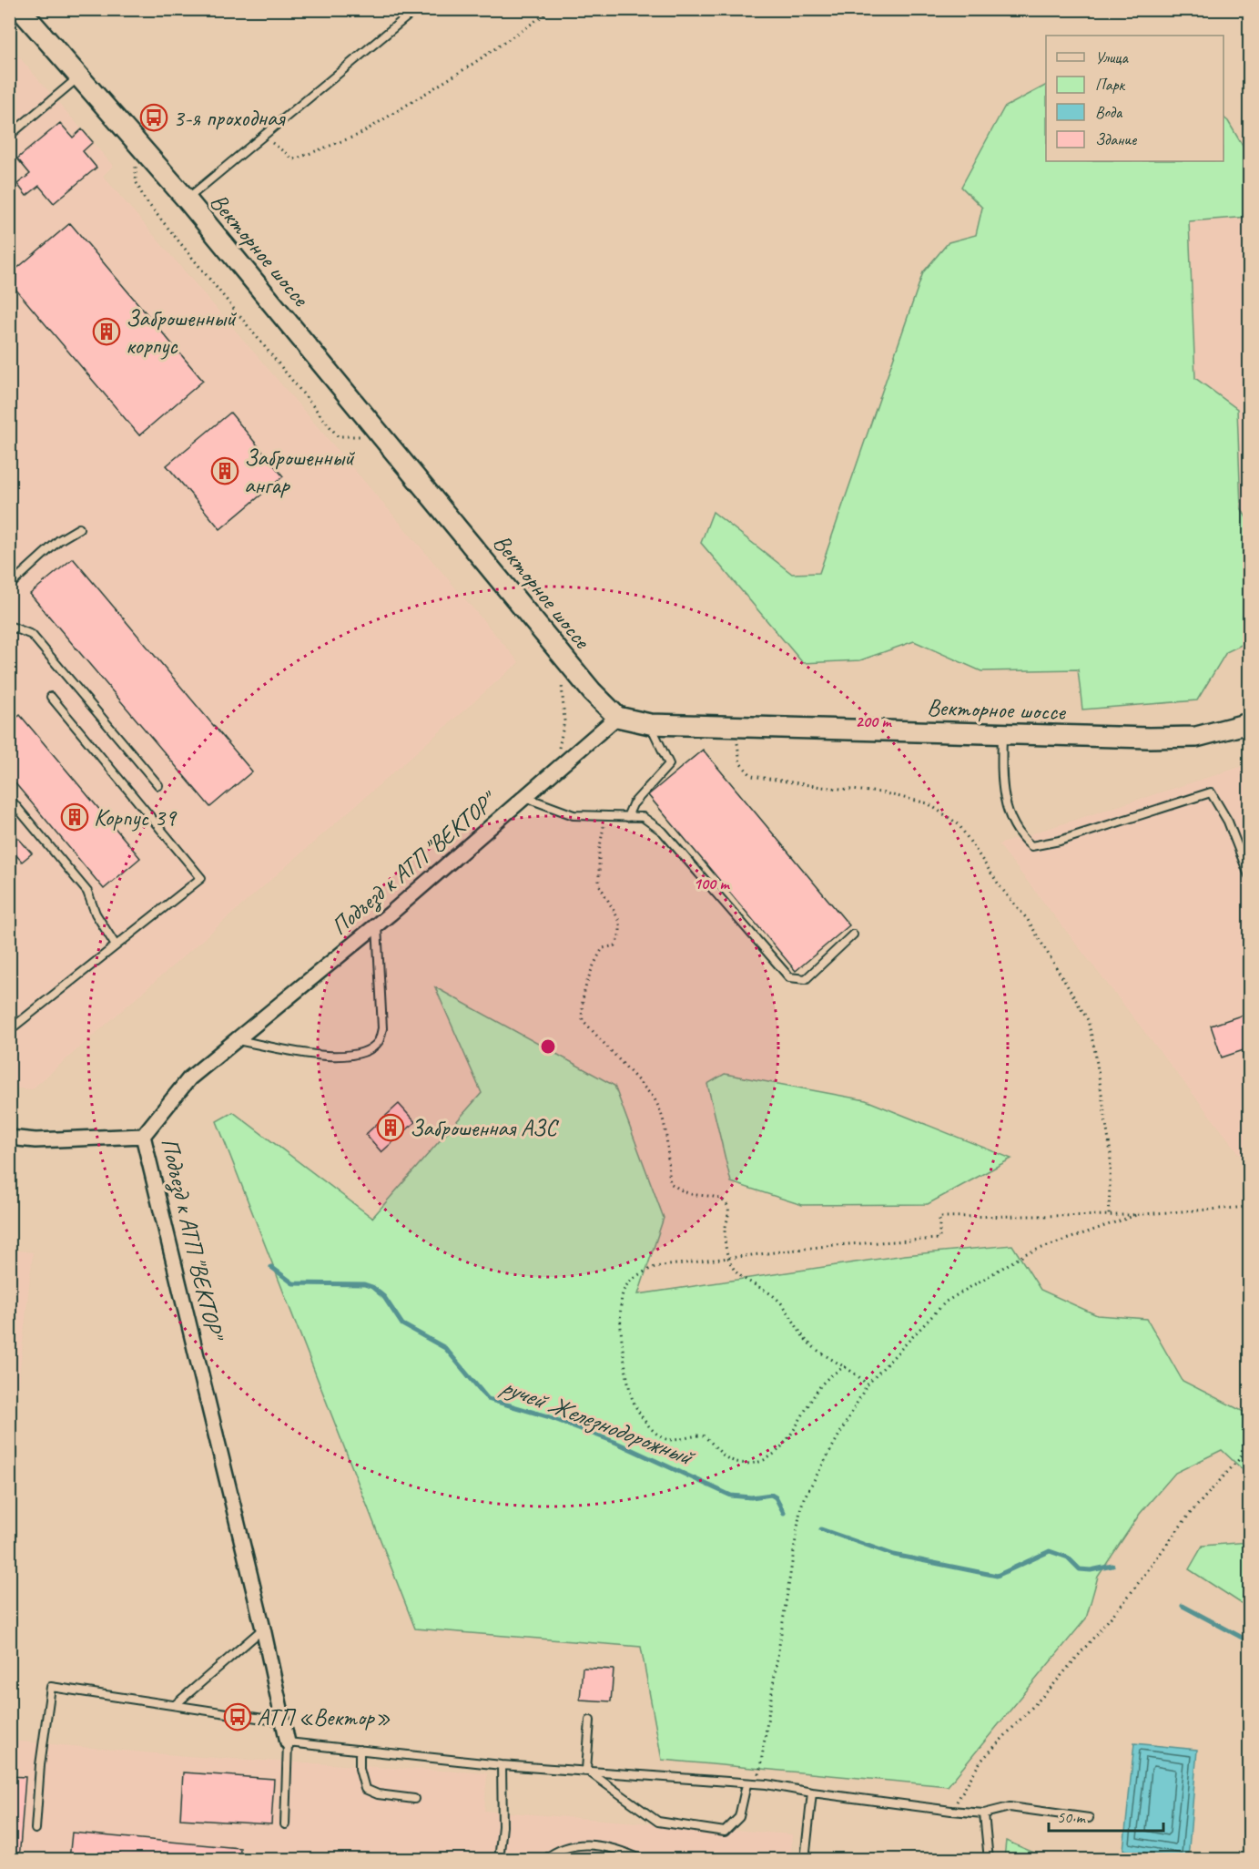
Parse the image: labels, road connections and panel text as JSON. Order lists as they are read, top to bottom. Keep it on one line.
{"streets":{"main road":["Векторное шоссе"],"street":["Подъезд к АТП \"ВЕКТОР\""]},"crossings":[["Векторное шоссе","Подъезд к АТП \"ВЕКТОР\""]],"water":["ручей Железнодорожный"],"places":{"bus stop":["3-я проходная","АТП «Вектор»"],"building":["Заброшенный корпус","Заброшенный ангар","Корпус 39","Заброшенная АЗС"]},"legend":["Улица","Парк","Вода","Здание"],"scale_bar":"50 m","rings":["200 m","100 m"]}
